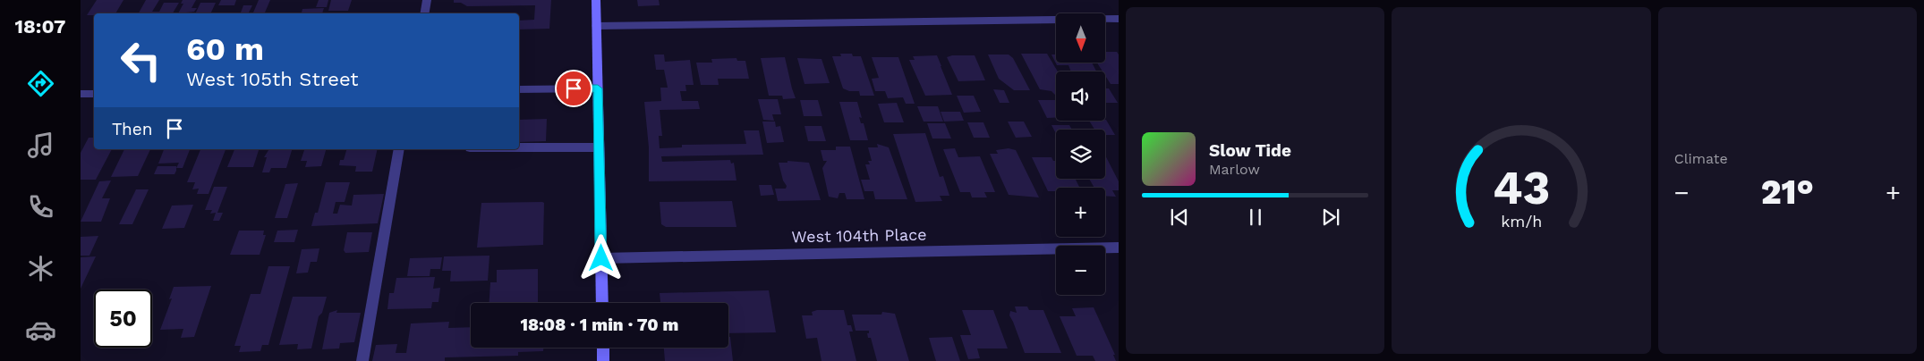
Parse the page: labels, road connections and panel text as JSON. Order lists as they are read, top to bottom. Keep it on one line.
{"streets":{"street":["West 104th Place"]},"north":"bottom","page":{"tabs":"18:07","tile":"Climate","map_buttons":["+","−"],"turn":["60 m","West 105th Street"],"then":"Then","song":["Slow Tide","Marlow"],"heat":["−","21°","+"],"limit":"50","trip":"18:08 · 1 min · 70 m","gauge":["43","km/h"]}}
